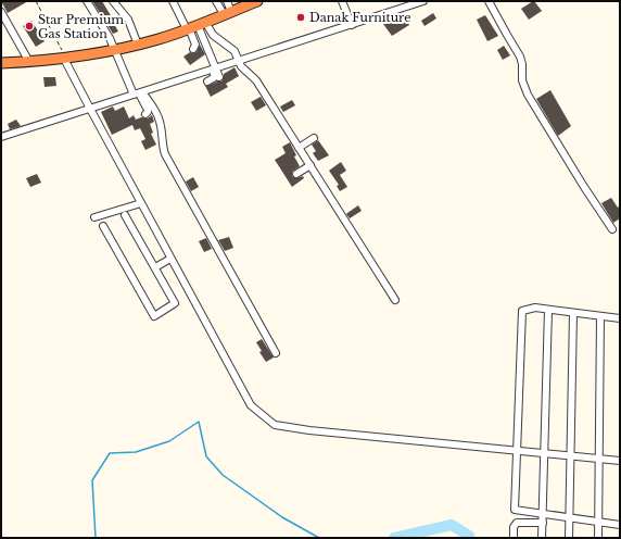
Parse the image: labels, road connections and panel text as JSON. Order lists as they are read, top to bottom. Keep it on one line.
{"places":["Danak Furniture","Star Premium Gas Station"]}
